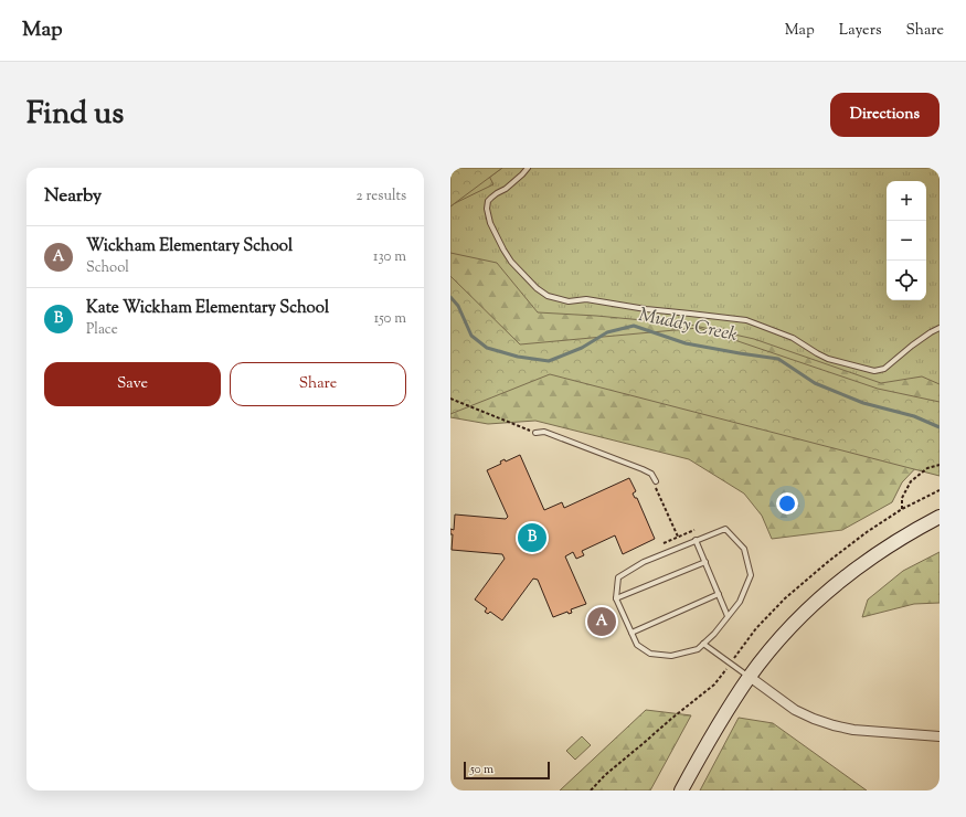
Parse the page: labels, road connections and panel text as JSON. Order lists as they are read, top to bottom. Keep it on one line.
{"water":["Muddy Creek"],"scale_bar":"50 m","page":{"header":"Map","nav":["Map","Layers","Share"],"title":"Find us","buttons":["Directions",["Save","Share"]],"heading":["Nearby","2 results"],"map_buttons":["+","−"],"list":[{"mark":"A","name":"Wickham Elementary School","note":"School","value":"130 m"},{"mark":"B","name":"Kate Wickham Elementary School","note":"Place","value":"150 m"}],"pins":["B","A"],"scale":"50 m"}}
